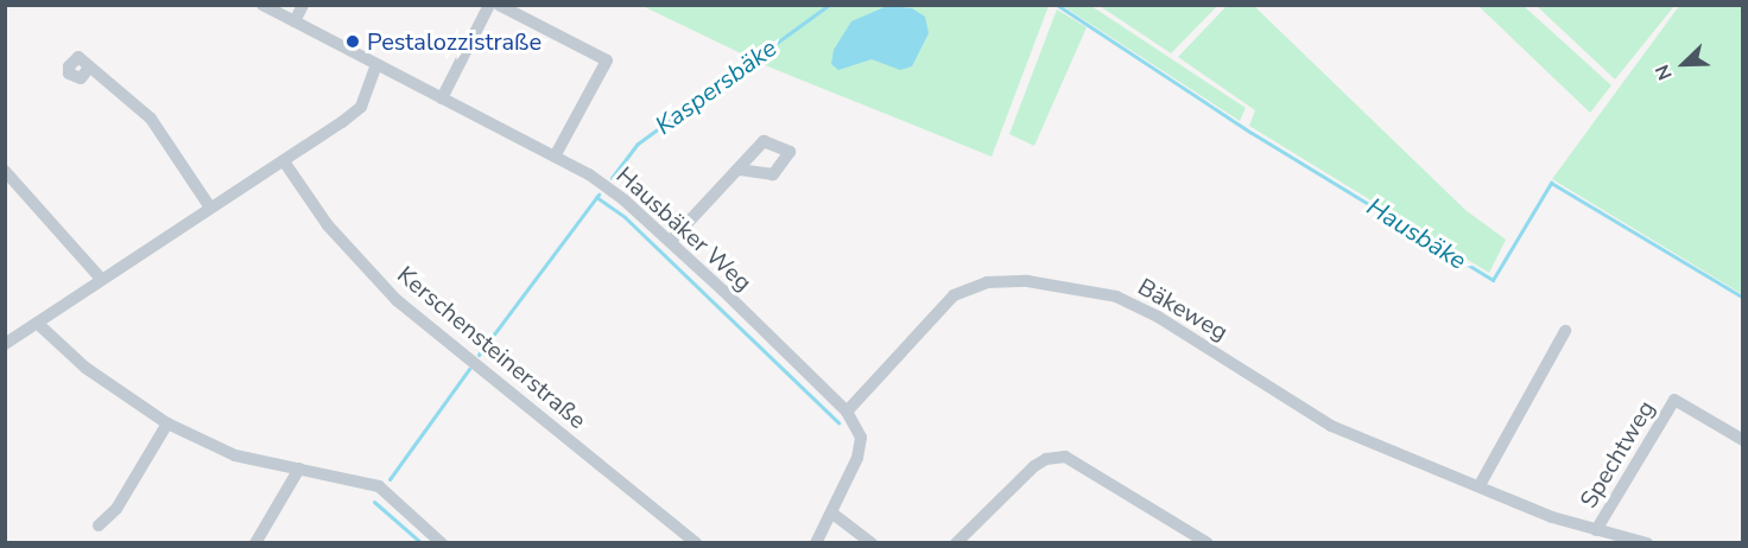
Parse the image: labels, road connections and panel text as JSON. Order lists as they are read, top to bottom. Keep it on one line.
{"streets":{"street":["Hausbäker Weg","Bäkeweg","Kerschensteinerstraße","Spechtweg"]},"crossings":[["Hausbäker Weg","Bäkeweg"],["Bäkeweg","Spechtweg"]],"water":["Kaspersbäke","Hausbäke"],"places":["Pestalozzistraße"],"north":"bottom left"}
